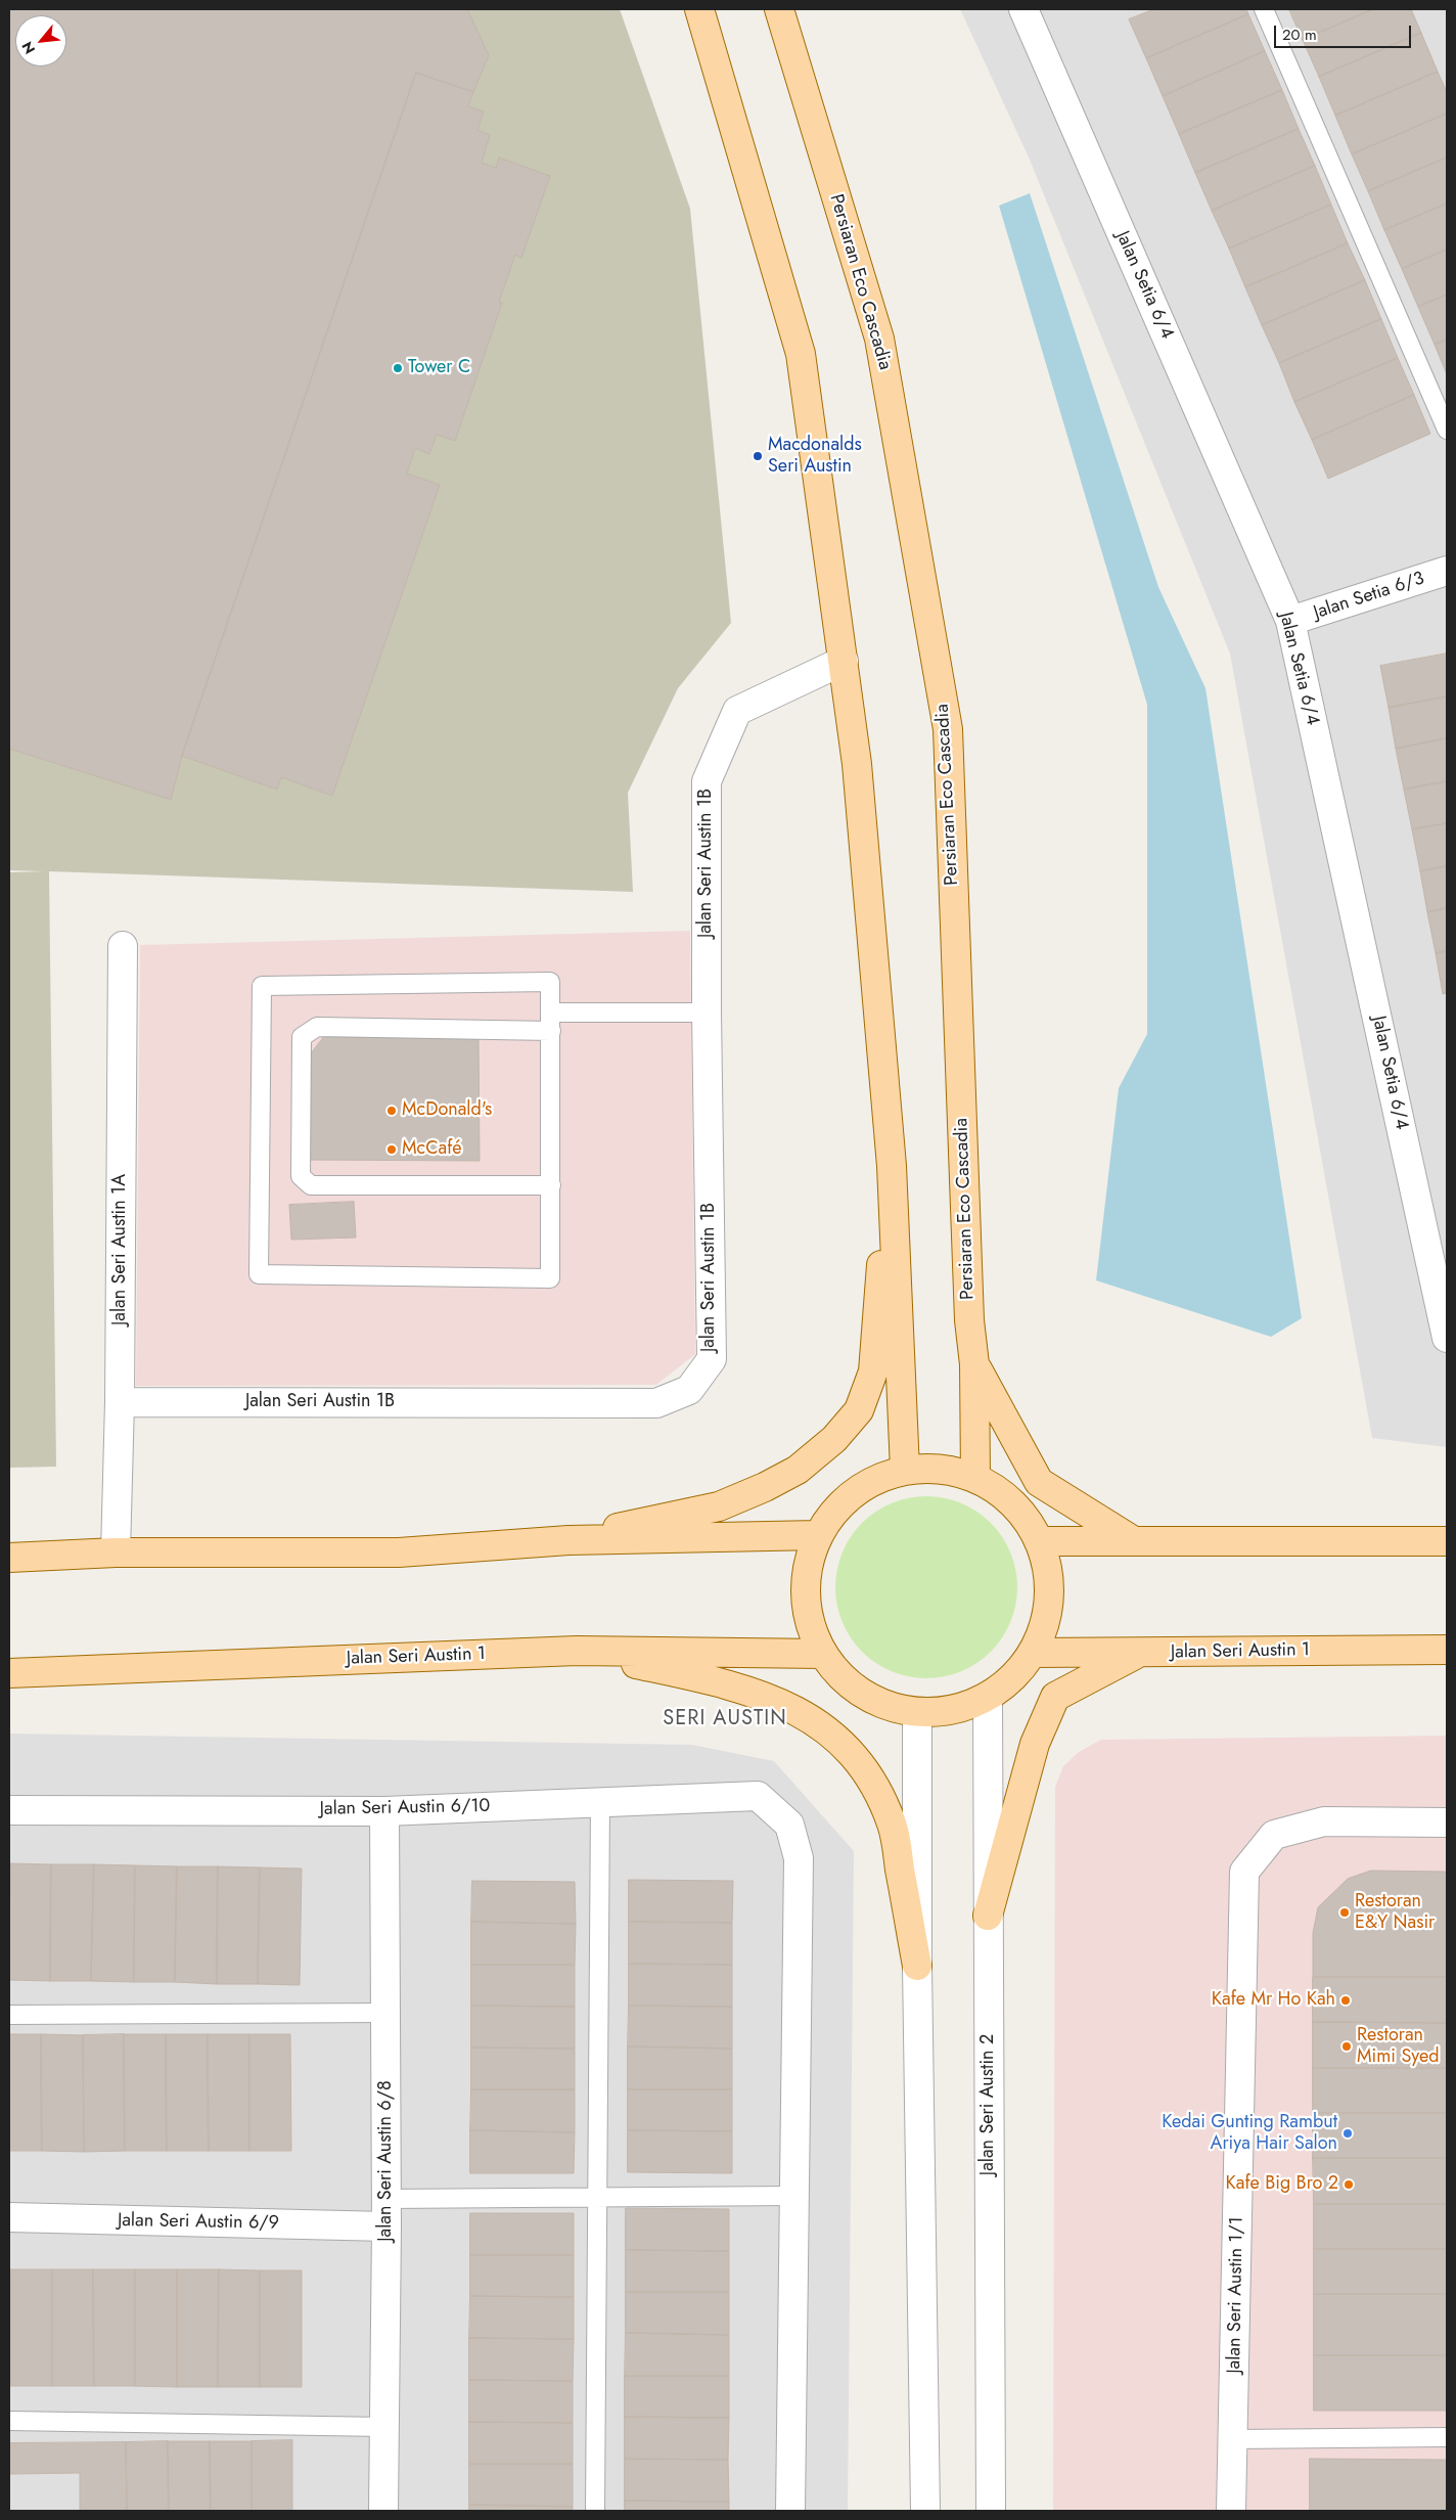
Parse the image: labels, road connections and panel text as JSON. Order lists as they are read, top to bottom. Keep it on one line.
{"streets":{"main road":["Persiaran Eco Cascadia","Jalan Seri Austin 1"],"street":["Jalan Setia 6/4","Jalan Setia 6/3","Jalan Seri Austin 1B","Jalan Seri Austin 1A","Jalan Seri Austin 6/10","Jalan Seri Austin 2","Jalan Seri Austin 6/8","Jalan Seri Austin 6/9","Jalan Seri Austin 1/1"]},"crossings":[["Jalan Setia 6/4","Jalan Setia 6/3"],["Jalan Seri Austin 1B","Jalan Seri Austin 1A"],["Jalan Seri Austin 6/10","Jalan Seri Austin 6/8"],["Jalan Seri Austin 6/8","Jalan Seri Austin 6/9"]],"districts":["SERI AUSTIN"],"places":["Tower C","Macdonalds Seri Austin","McDonald's","McCafé","Restoran E&Y Nasir","Kafe Mr Ho Kah","Restoran Mimi Syed","Kedai Gunting Rambut Ariya Hair Salon","Kafe Big Bro 2"],"scale_bar":"20 m","north":"bottom left"}
